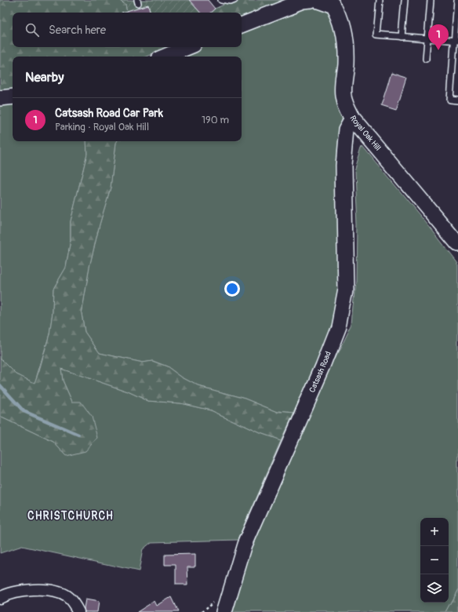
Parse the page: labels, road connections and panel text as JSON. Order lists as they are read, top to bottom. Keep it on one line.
{"streets":{"street":["Royal Oak Hill","Catsash Road"]},"crossings":[["Royal Oak Hill","Catsash Road"]],"districts":["CHRISTCHURCH"],"page":{"search":"Search here","pins":"1","heading":"Nearby","list":[{"mark":"1","name":"Catsash Road Car Park","note":"Parking · Royal Oak Hill","value":"190 m"}],"map_buttons":["+","−"]}}
